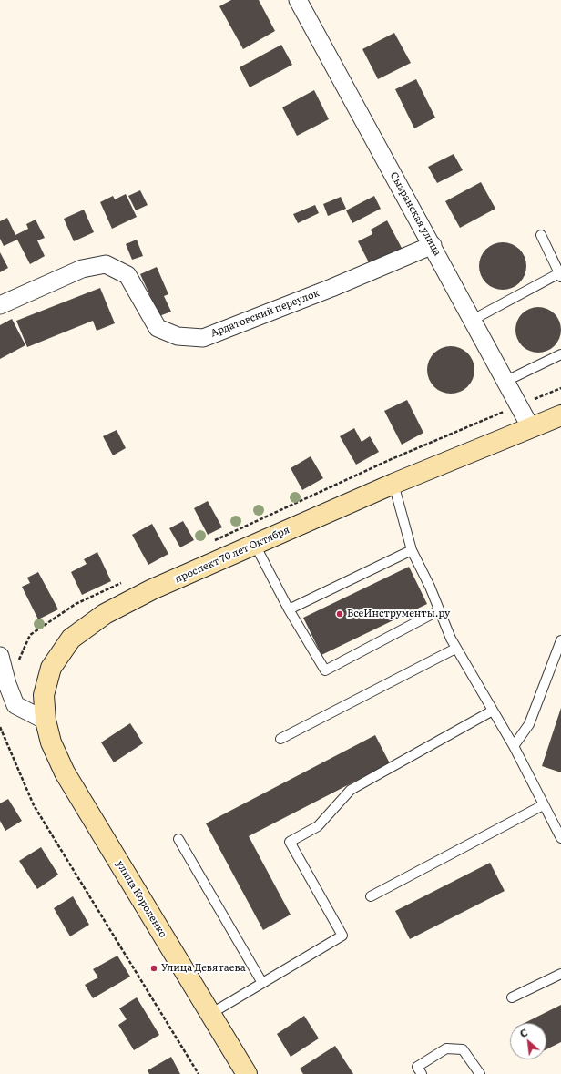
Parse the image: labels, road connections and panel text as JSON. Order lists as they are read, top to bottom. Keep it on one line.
{"streets":{"street":["Сызранская улица","Ардатовский переулок","проспект 70 лет Октября","улица Короленко"]},"crossings":[["Сызранская улица","Ардатовский переулок"],["Сызранская улица","проспект 70 лет Октября"],["проспект 70 лет Октября","улица Короленко"]],"places":["ВсеИнструменты.ру","Улица Девятаева"],"north":"top left"}
